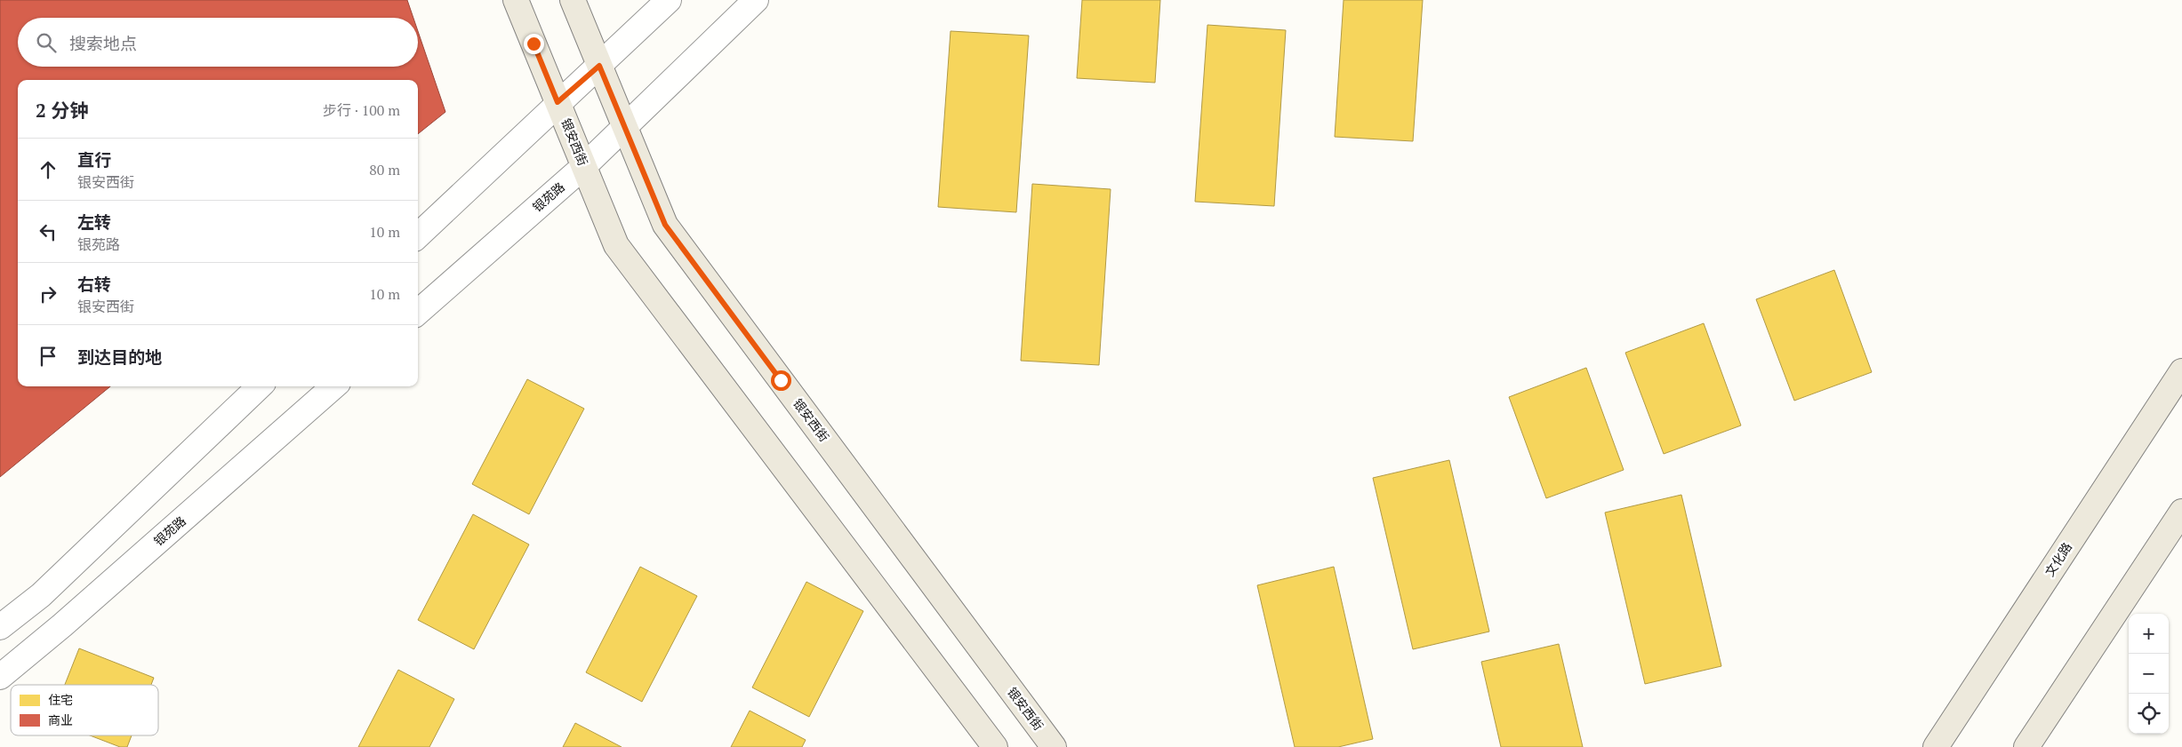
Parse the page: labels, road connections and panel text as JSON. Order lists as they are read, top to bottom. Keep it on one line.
{"streets":{"main road":["银安西街","文化路"],"street":["银苑路"]},"crossings":[["银安西街","银苑路"]],"legend":["住宅","商业"],"page":{"search":"搜索地点","heading":["2 分钟","步行 · 100 m"],"list":[["直行","银安西街","80 m"],["左转","银苑路","10 m"],["右转","银安西街","10 m"],"到达目的地"],"map_buttons":["+","−"]}}
